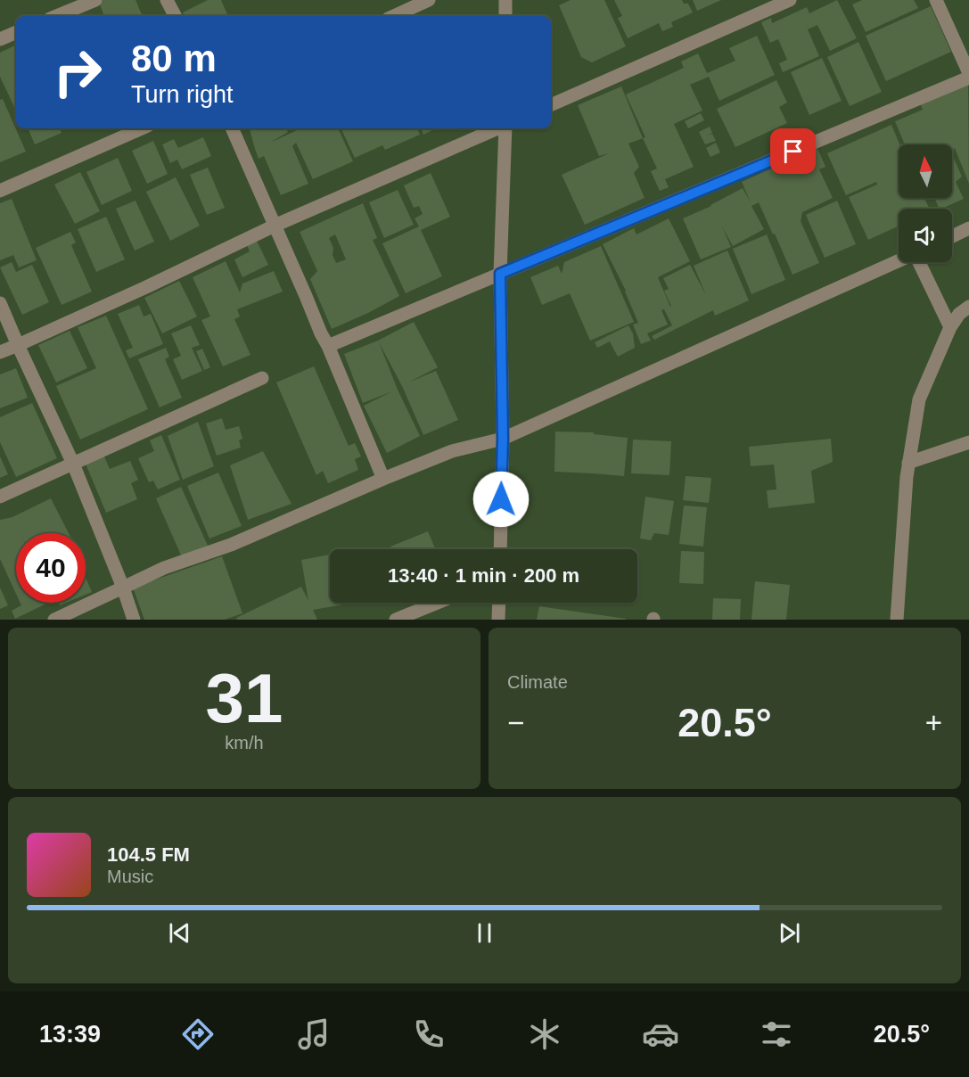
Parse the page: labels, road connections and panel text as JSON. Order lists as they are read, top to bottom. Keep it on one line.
{"north":"top","page":{"turn":["80 m","Turn right"],"limit":"40","trip":"13:40 · 1 min · 200 m","tile":[["31","km/h"],"Climate"],"heat":["−","20.5°","+"],"song":["104.5 FM","Music"],"tabs":["13:39","20.5°"]}}
